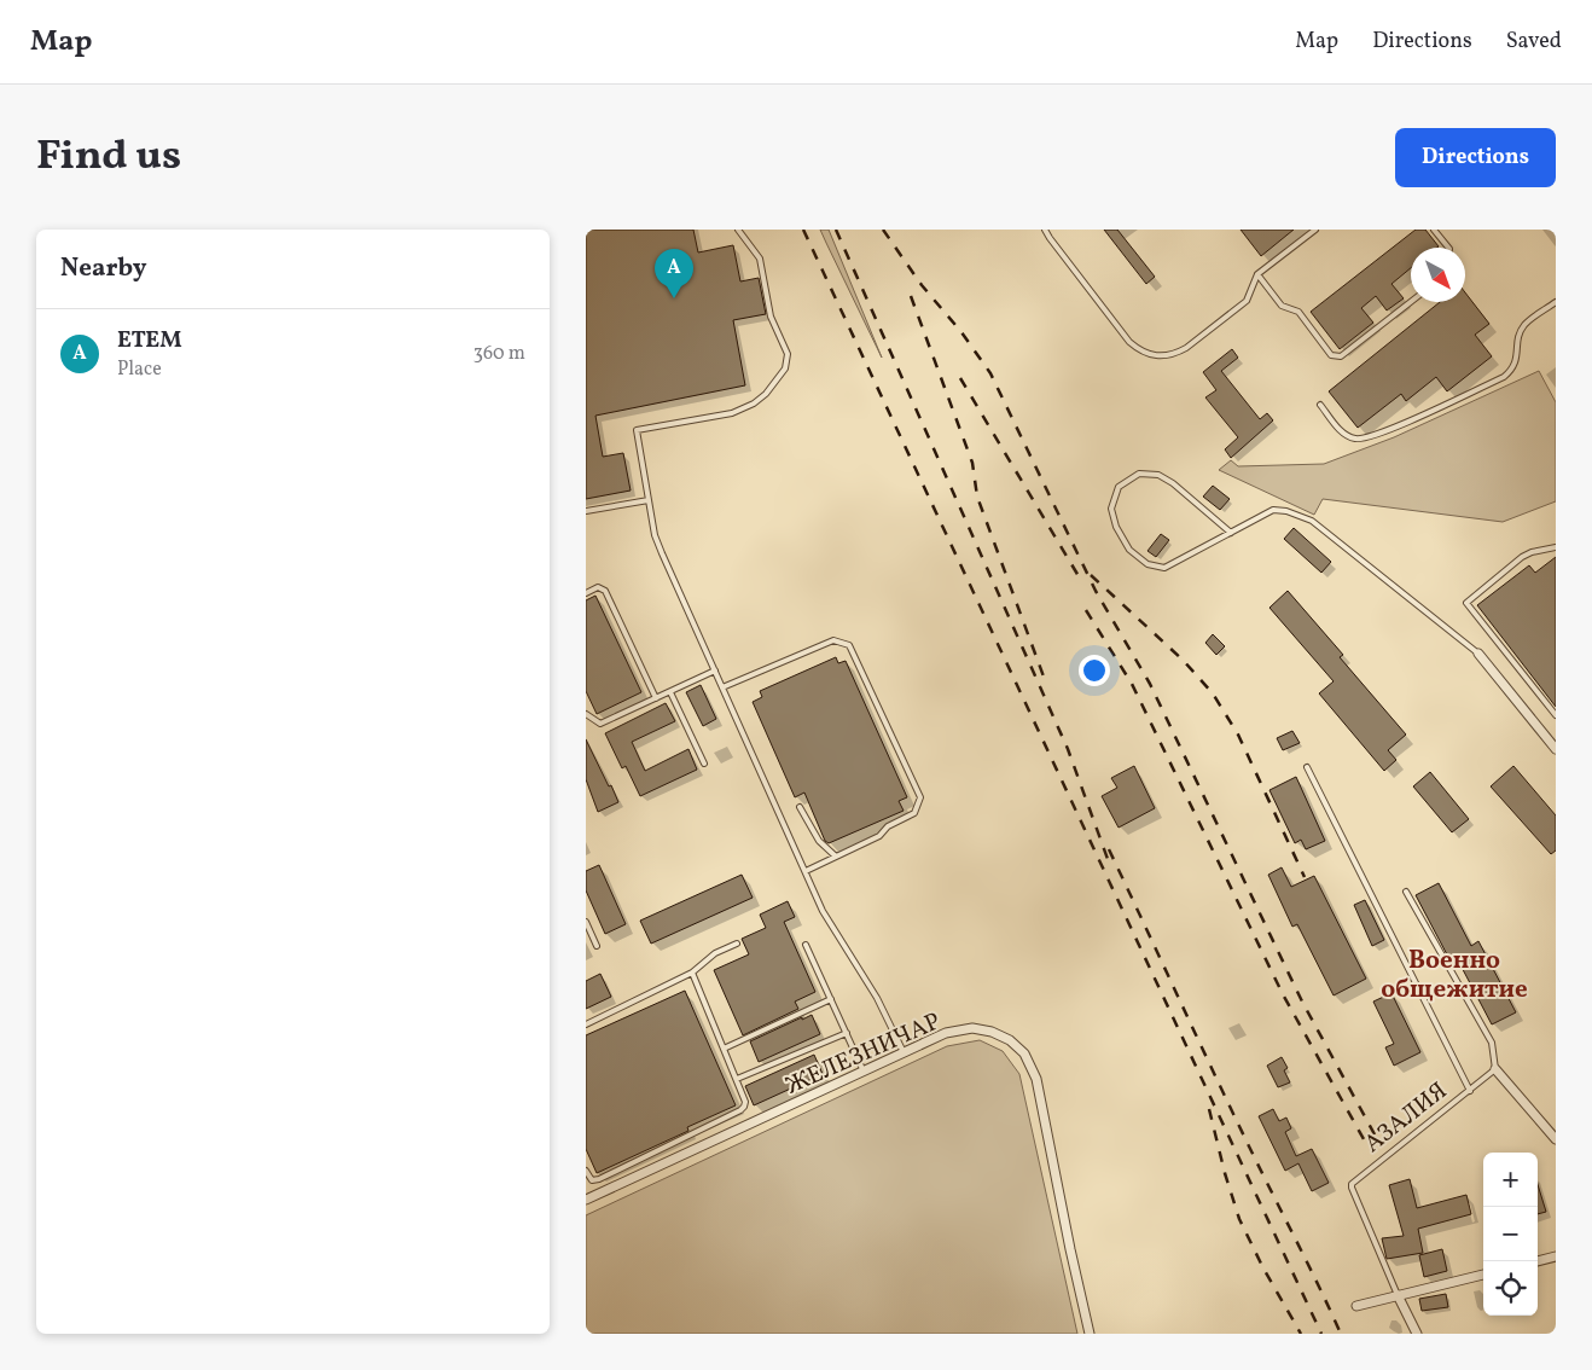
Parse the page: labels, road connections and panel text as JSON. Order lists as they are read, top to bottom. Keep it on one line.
{"streets":{"street":["ЖЕЛЕЗНИЧАР","АЗАЛИЯ"]},"districts":["Военно общежитие"],"north":"bottom right","page":{"header":"Map","nav":["Map","Directions","Saved"],"title":"Find us","buttons":"Directions","heading":"Nearby","pins":"A","list":[{"mark":"A","name":"ЕТЕМ","note":"Place","value":"360 m"}],"map_buttons":["+","−"]}}
